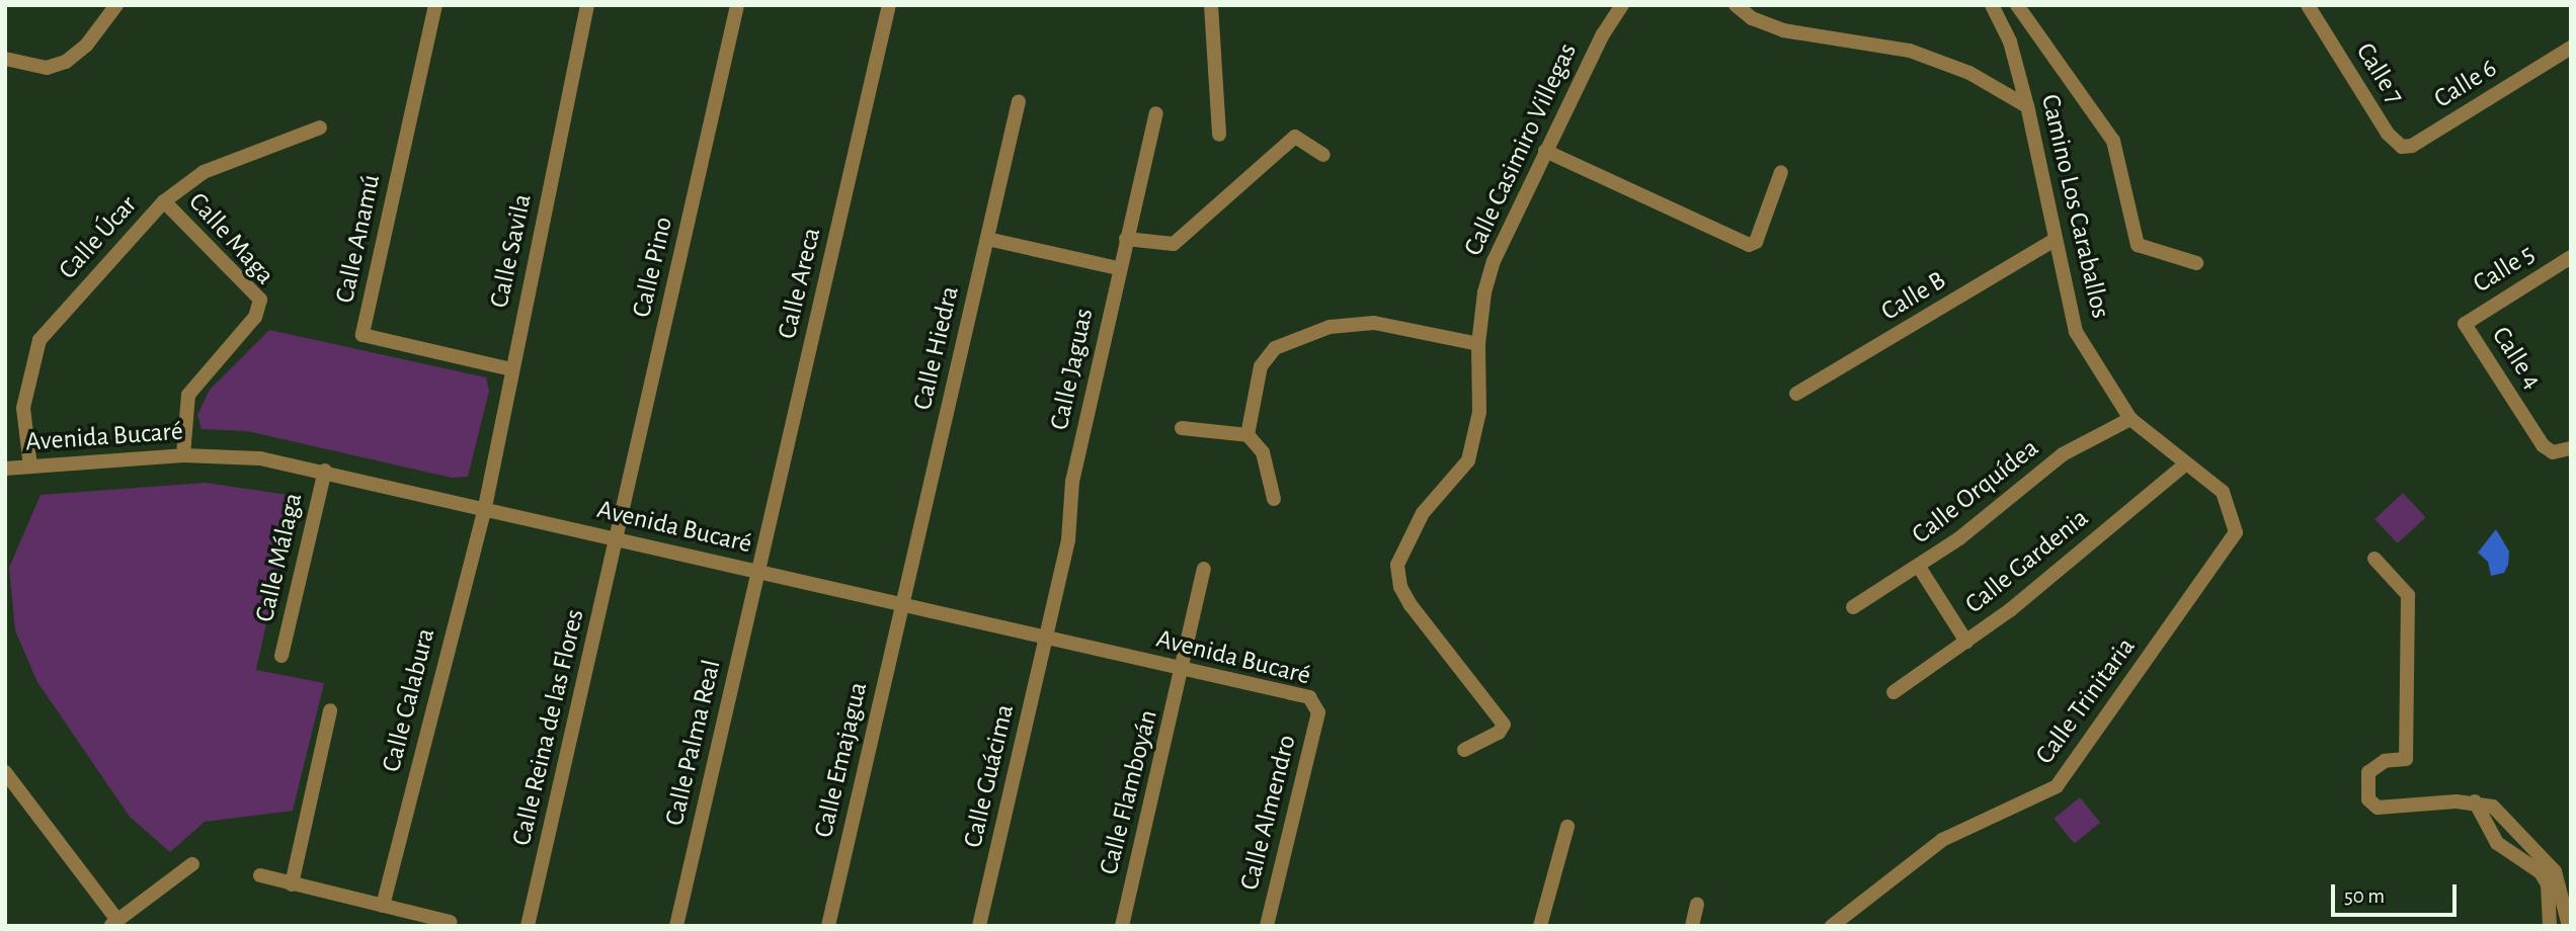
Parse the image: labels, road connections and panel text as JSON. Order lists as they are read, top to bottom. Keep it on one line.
{"streets":{"street":["Calle 7","Calle 6","Calle Casimiro Villegas","Camino Los Caraballos","Calle Úcar","Calle Maga","Calle Anamú","Calle Savila","Calle Pino","Calle 5","Calle Areca","Calle B","Calle Hiedra","Calle 4","Calle Jaguas","Avenida Bucaré","Calle Orquídea","Calle Málaga","Calle Gardenia","Calle Calabura","Calle Trinitaria","Calle Reina de las Flores","Calle Palma Real","Calle Emajagua","Calle Guácima","Calle Flamboyán","Calle Almendro"]},"crossings":[["Calle 7","Calle 6"],["Camino Los Caraballos","Calle B"],["Camino Los Caraballos","Calle Orquídea"],["Camino Los Caraballos","Calle Gardenia"],["Camino Los Caraballos","Calle Trinitaria"],["Calle Úcar","Calle Maga"],["Calle Úcar","Avenida Bucaré"],["Calle Maga","Avenida Bucaré"],["Calle Anamú","Calle Savila"],["Calle Savila","Avenida Bucaré"],["Calle Savila","Calle Calabura"],["Calle Pino","Avenida Bucaré"],["Calle Pino","Calle Reina de las Flores"],["Calle 5","Calle 4"],["Calle Areca","Avenida Bucaré"],["Calle Areca","Calle Palma Real"],["Calle Hiedra","Avenida Bucaré"],["Calle Hiedra","Calle Emajagua"],["Calle Jaguas","Avenida Bucaré"],["Calle Jaguas","Calle Guácima"],["Avenida Bucaré","Calle Málaga"],["Avenida Bucaré","Calle Calabura"],["Avenida Bucaré","Calle Reina de las Flores"],["Avenida Bucaré","Calle Palma Real"],["Avenida Bucaré","Calle Emajagua"],["Avenida Bucaré","Calle Guácima"],["Avenida Bucaré","Calle Flamboyán"],["Avenida Bucaré","Calle Almendro"]],"scale_bar":"50 m"}
